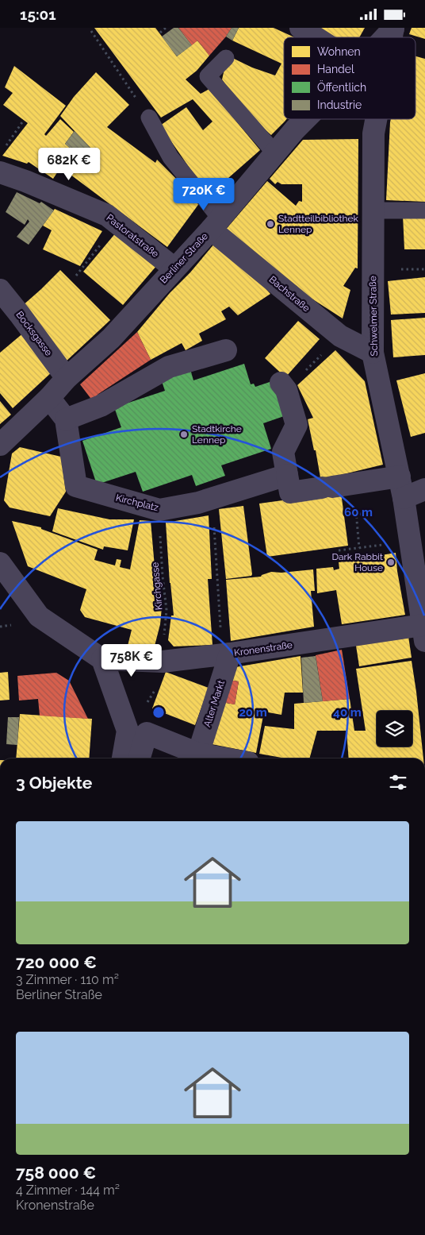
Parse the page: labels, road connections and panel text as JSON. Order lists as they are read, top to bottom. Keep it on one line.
{"streets":{"street":["Pastoratstraße","Berliner Straße","Bachstraße","Schwelmer Straße","Bocksgasse","Kirchplatz","Kronenstraße","Alter Markt"],"path":["Kirchgasse"]},"crossings":[["Pastoratstraße","Berliner Straße"],["Berliner Straße","Bachstraße"],["Berliner Straße","Bocksgasse"],["Bachstraße","Schwelmer Straße"],["Schwelmer Straße","Kronenstraße"],["Kirchplatz","Kirchgasse"],["Kirchgasse","Kronenstraße"],["Kronenstraße","Alter Markt"]],"places":["Stadtteilbibliothek Lennep","Stadtkirche Lennep","Dark Rabbit House"],"legend":["Wohnen","Handel","Öffentlich","Industrie"],"page":{"status":"15:01","price":["682K €","720K €","758K €"],"heading":"3 Objekte","list":[{"name":"720 000 €","note":"3 Zimmer · 110 m² · Berliner Straße"},{"name":"758 000 €","note":"4 Zimmer · 144 m² · Kronenstraße"}]},"rings":["60 m","20 m","40 m"]}
